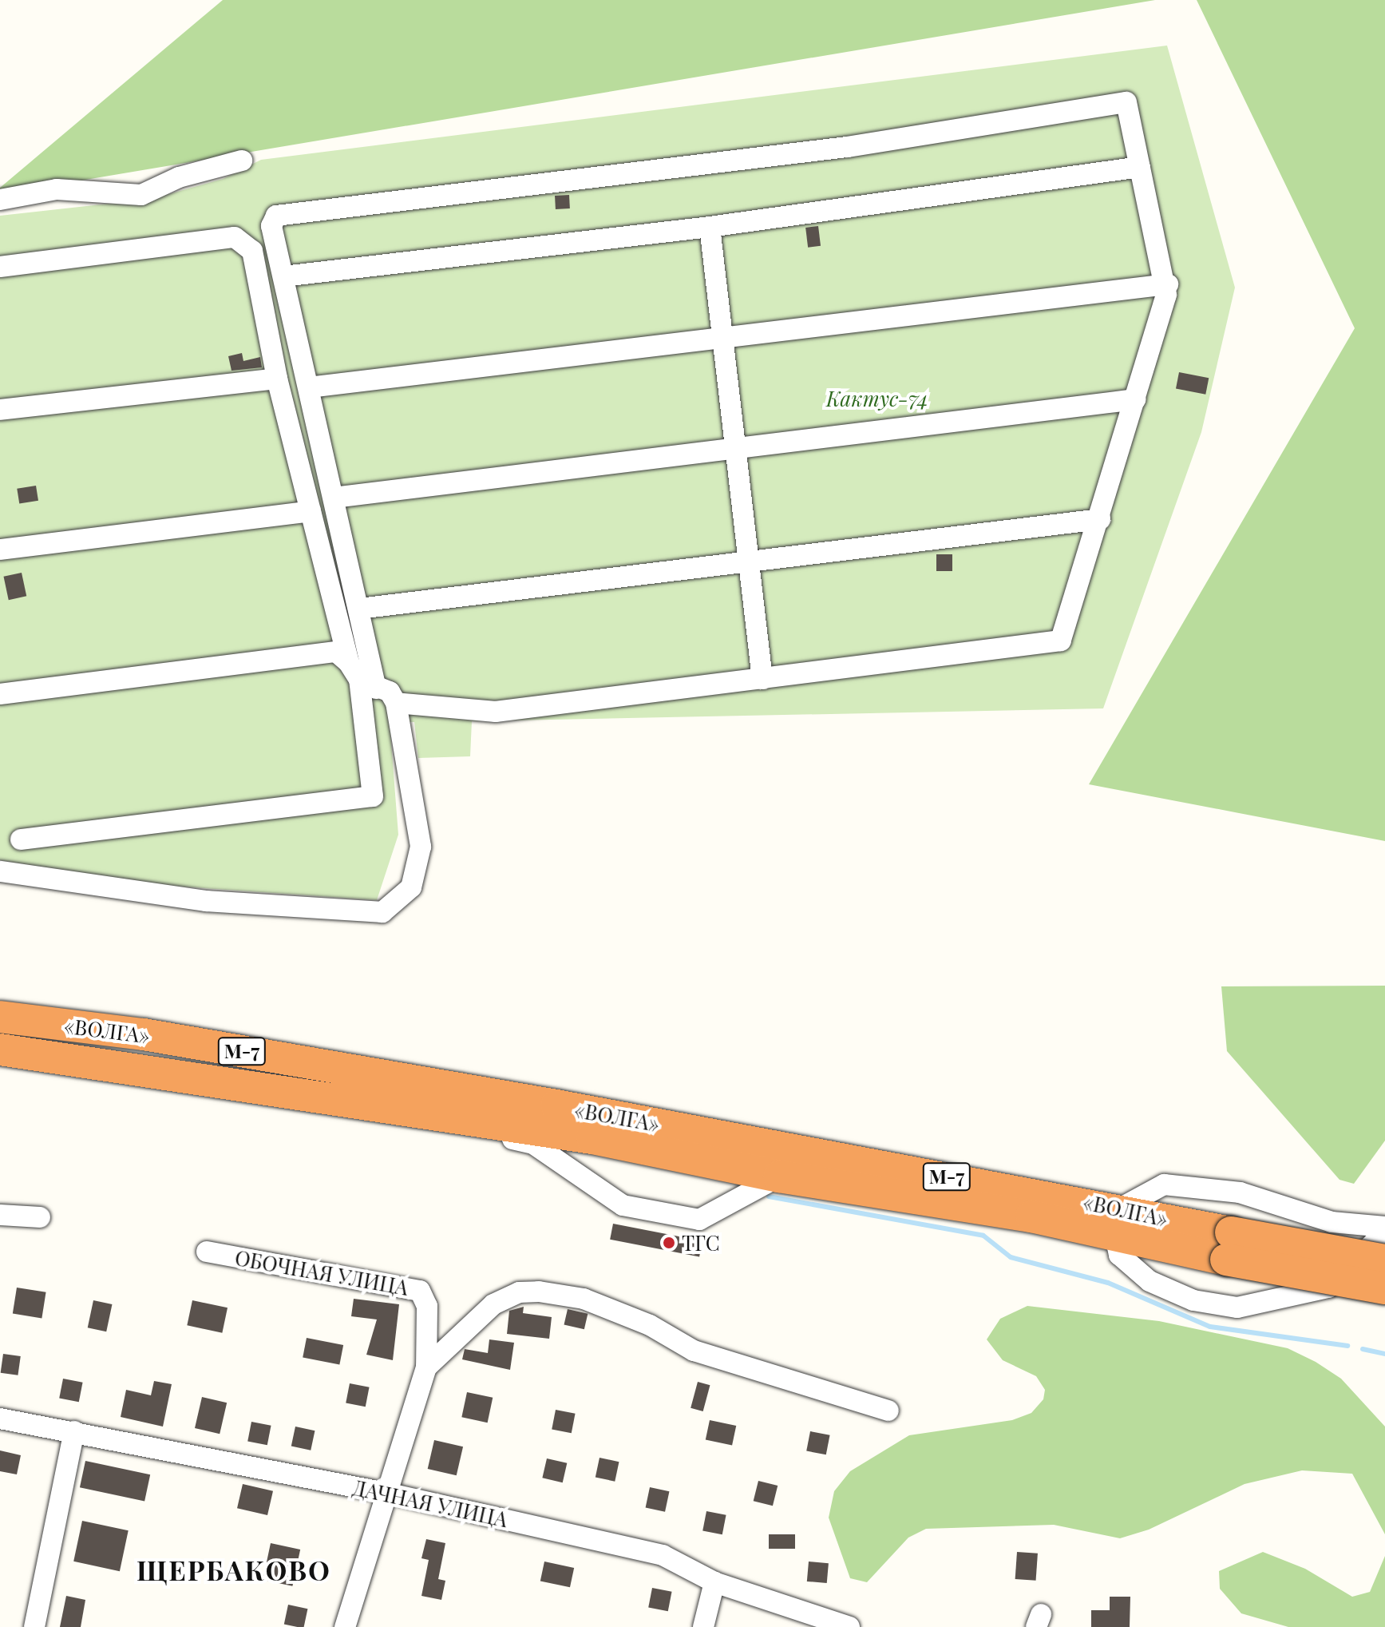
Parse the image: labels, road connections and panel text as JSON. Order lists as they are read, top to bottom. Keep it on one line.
{"streets":{"highway":["«ВОЛГА»","М-7"],"street":["ОБОЧНАЯ УЛИЦА","ДАЧНАЯ УЛИЦА"]},"crossings":[["«ВОЛГА»","М-7"]],"districts":["ЩЕРБАКОВО"],"parks":["Кактус-74"],"places":["ТГС"]}
